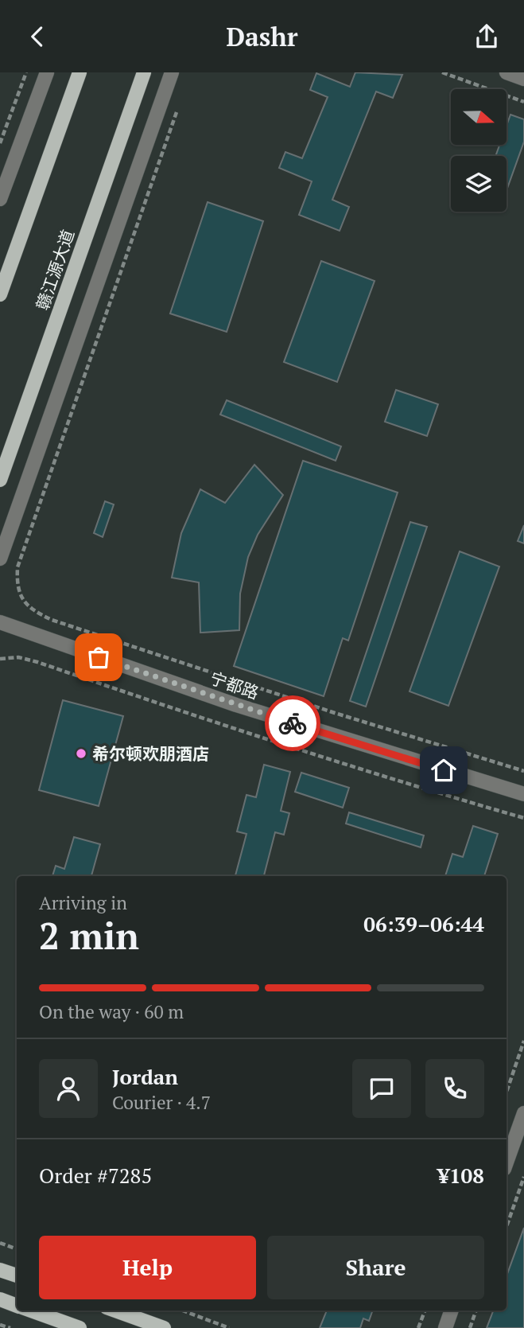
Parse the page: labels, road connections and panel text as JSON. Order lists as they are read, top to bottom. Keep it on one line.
{"streets":{"main road":["赣江源大道"],"street":["宁都路"]},"places":["希尔顿欢朋酒店"],"north":"right","page":{"header":"Dashr","heading":["2 min","Arriving in","06:39–06:44"],"panel":["Jordan","Courier · 4.7","Order #7285","¥108"],"bar":"On the way · 60 m","buttons":["Help","Share"]}}
